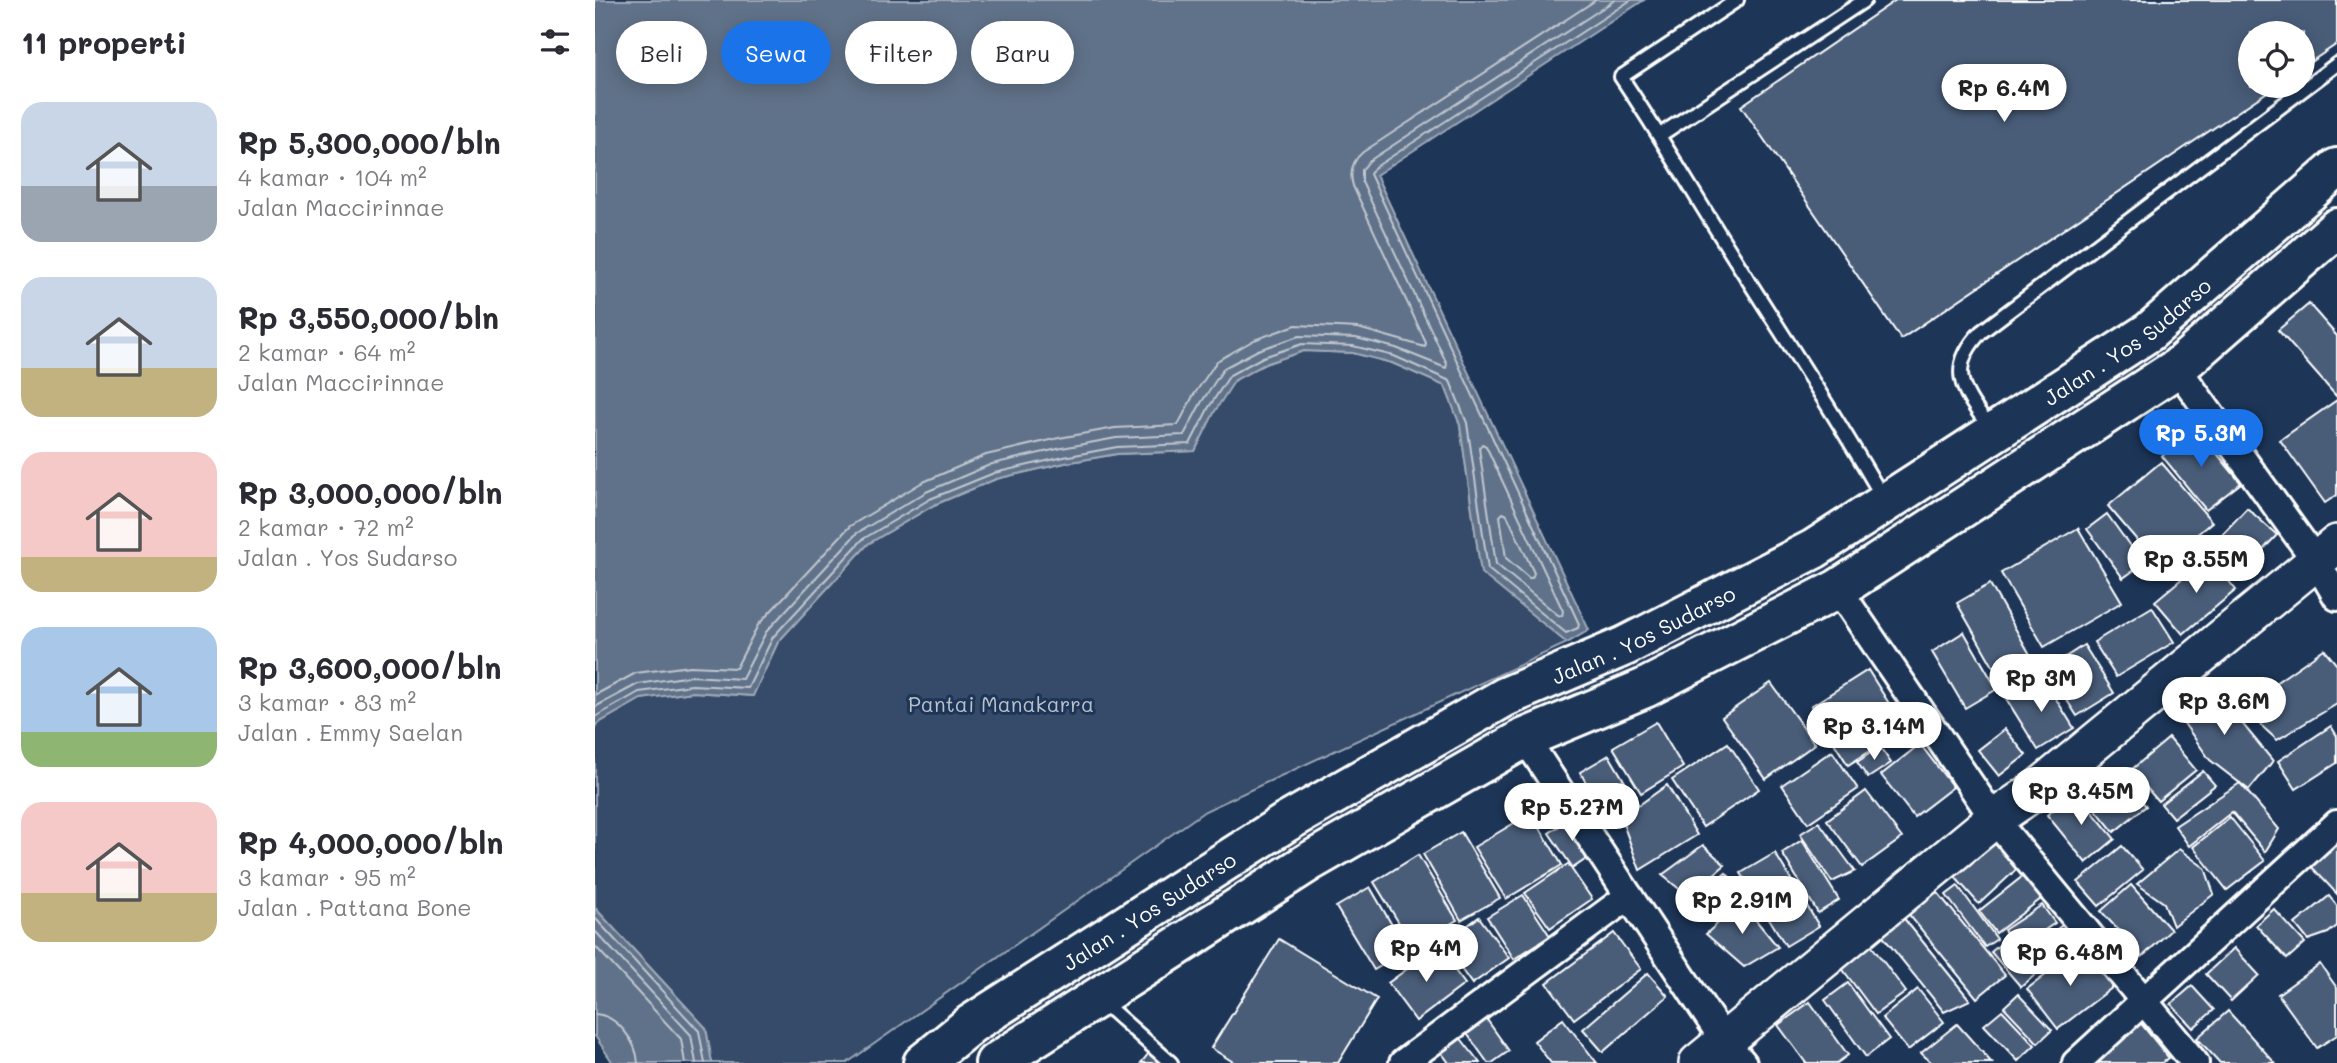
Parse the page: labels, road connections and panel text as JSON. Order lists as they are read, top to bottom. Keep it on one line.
{"streets":{"highway":["Jalan . Yos Sudarso"]},"parks":["Pantai Manakarra"],"page":{"heading":"11 properti","chip":["Beli","Sewa","Filter","Baru"],"price":["Rp 6.4M","Rp 5.3M","Rp 3.55M","Rp 3M","Rp 3.6M","Rp 3.14M","Rp 3.45M","Rp 5.27M","Rp 2.91M","Rp 4M","Rp 6.48M"],"list":[{"name":"Rp 5,300,000/bln","note":"4 kamar · 104 m² · Jalan Maccirinnae"},{"name":"Rp 3,550,000/bln","note":"2 kamar · 64 m² · Jalan Maccirinnae"},{"name":"Rp 3,000,000/bln","note":"2 kamar · 72 m² · Jalan . Yos Sudarso"},{"name":"Rp 3,600,000/bln","note":"3 kamar · 83 m² · Jalan . Emmy Saelan"},{"name":"Rp 4,000,000/bln","note":"3 kamar · 95 m² · Jalan . Pattana Bone"}]}}
